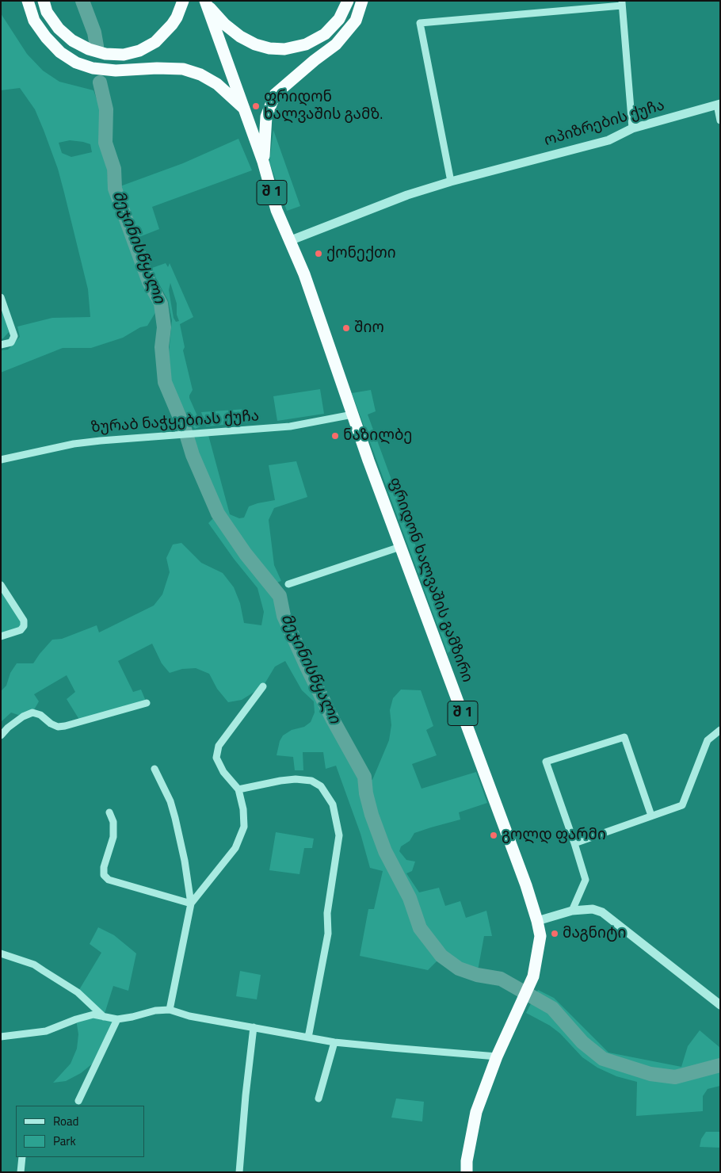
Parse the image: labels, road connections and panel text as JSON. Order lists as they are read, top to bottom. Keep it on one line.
{"streets":{"highway":["შ 1","ფრიდონ ხალვაშის გამზირი"],"street":["ოპიზრების ქუჩა","ზურაბ ნაჭყებიას ქუჩა"]},"crossings":[["ოპიზრების ქუჩა","ფრიდონ ხალვაშის გამზირი"],["ზურაბ ნაჭყებიას ქუჩა","ფრიდონ ხალვაშის გამზირი"]],"water":["მეჯინისწყალი"],"places":["ფრიდონ ხალვაშის გამზ.","ქონექთი","შიო","ნაზილბე","გოლდ ფარმი","მაგნიტი"],"legend":["Road","Park"]}
